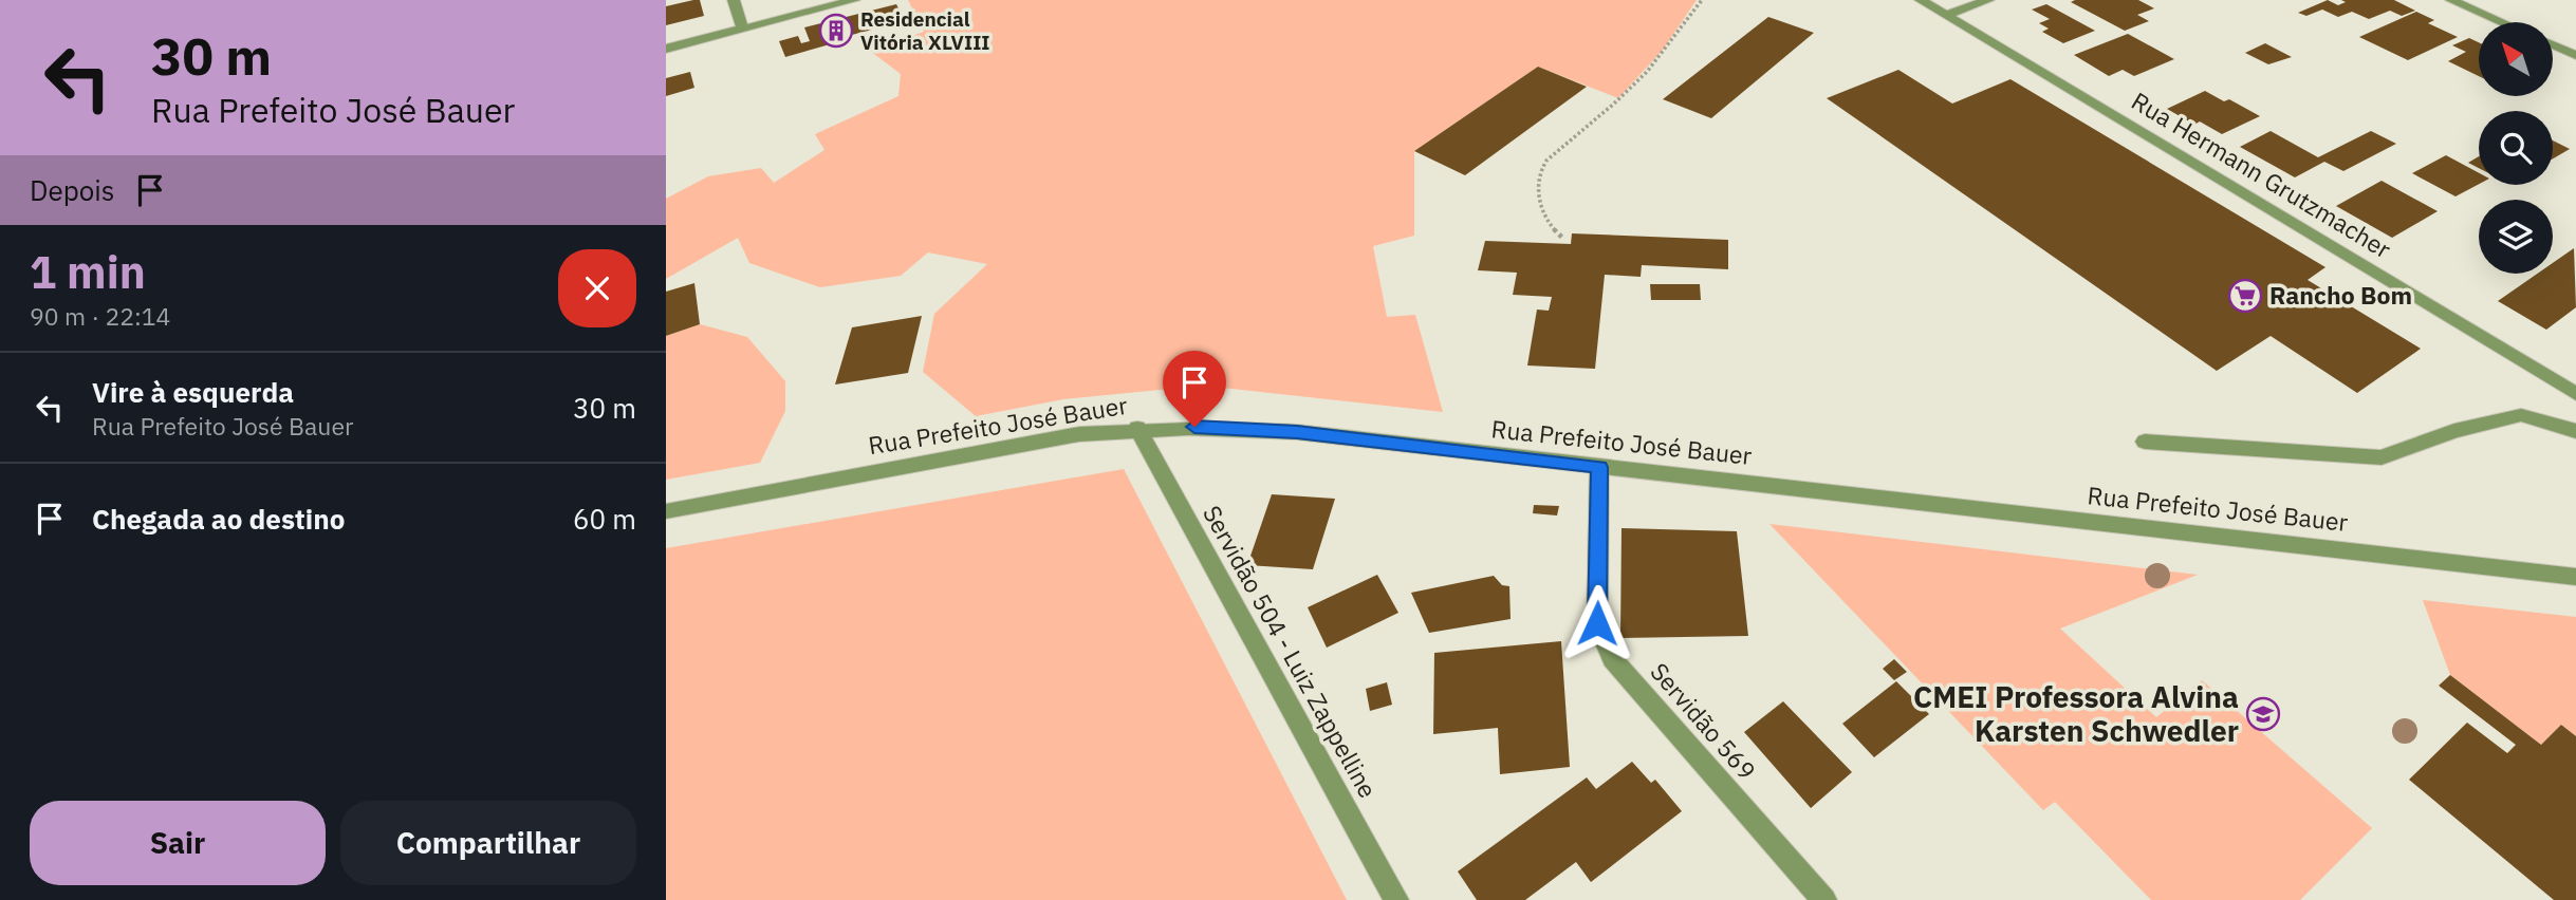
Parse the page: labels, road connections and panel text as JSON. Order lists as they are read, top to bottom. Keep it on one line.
{"streets":{"street":["Rua Hermann Grutzmacher","Rua Prefeito José Bauer","Servidão 504 - Luiz Zappelline","Servidão 569"]},"crossings":[["Rua Prefeito José Bauer","Servidão 504 - Luiz Zappelline"],["Rua Prefeito José Bauer","Servidão 569"]],"places":{"building":["Residencial Vitória XLVIII"],"supermarket":["Rancho Bom"],"school or university":["CMEI Professora Alvina Karsten Schwedler"]},"north":"top left","page":{"turn":["30 m","Rua Prefeito José Bauer"],"then":"Depois","heading":["1 min","90 m · 22:14"],"list":[{"name":"Vire à esquerda","note":"Rua Prefeito José Bauer","value":"30 m"},{"name":"Chegada ao destino","value":"60 m"}],"buttons":["Sair","Compartilhar"]}}
